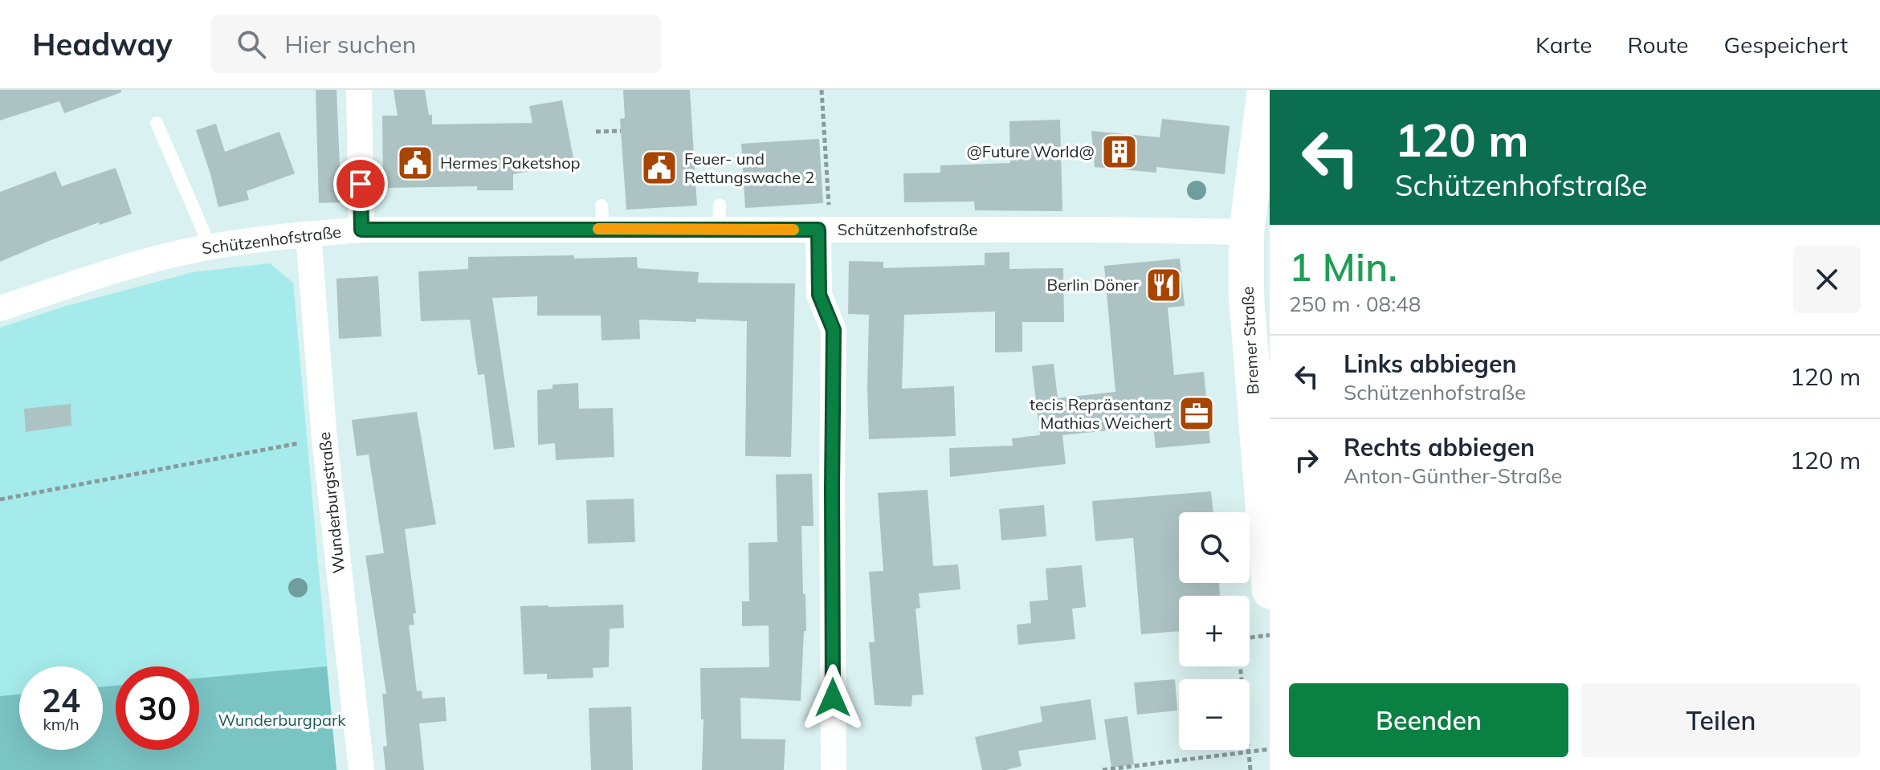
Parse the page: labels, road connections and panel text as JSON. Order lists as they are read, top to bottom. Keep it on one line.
{"streets":{"street":["Schützenhofstraße","Bremer Straße","Wunderburgstraße"]},"crossings":[["Schützenhofstraße","Bremer Straße"],["Schützenhofstraße","Wunderburgstraße"]],"parks":["Wunderburgpark"],"places":{"building":["@Future World@"],"public building":["Hermes Paketshop","Feuer- und Rettungswache 2"],"restaurant":["Berlin Döner"],"office":["tecis Repräsentanz Mathias Weichert"]},"page":{"header":"Headway","search":"Hier suchen","nav":["Karte","Route","Gespeichert"],"turn":["120 m","Schützenhofstraße"],"heading":["1 Min.","250 m · 08:48"],"list":[{"name":"Links abbiegen","note":"Schützenhofstraße","value":"120 m"},{"name":"Rechts abbiegen","note":"Anton-Günther-Straße","value":"120 m"}],"map_buttons":["+","−"],"speed":"24 km/h","limit":"30","buttons":["Beenden","Teilen"]}}
